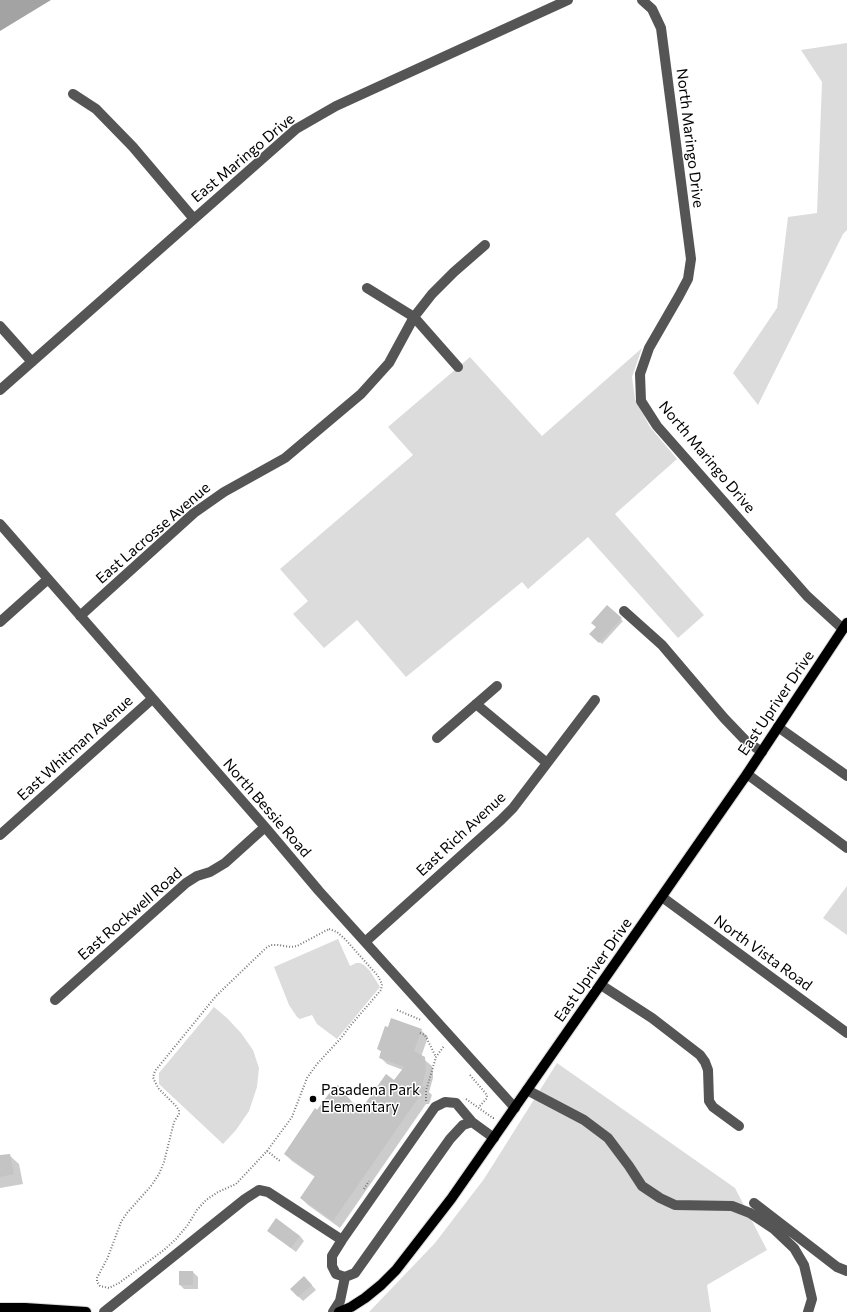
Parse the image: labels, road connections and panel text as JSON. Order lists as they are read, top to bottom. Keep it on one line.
{"streets":{"main road":["East Upriver Drive"],"street":["North Maringo Drive","East Maringo Drive","East Lacrosse Avenue","East Whitman Avenue","North Bessie Road","East Rich Avenue","East Rockwell Road","North Vista Road"]},"crossings":[["North Maringo Drive","East Upriver Drive"],["East Lacrosse Avenue","North Bessie Road"],["East Upriver Drive","North Bessie Road"],["East Upriver Drive","North Vista Road"],["East Whitman Avenue","North Bessie Road"],["North Bessie Road","East Rich Avenue"],["North Bessie Road","East Rockwell Road"]],"places":["Pasadena Park Elementary"]}
